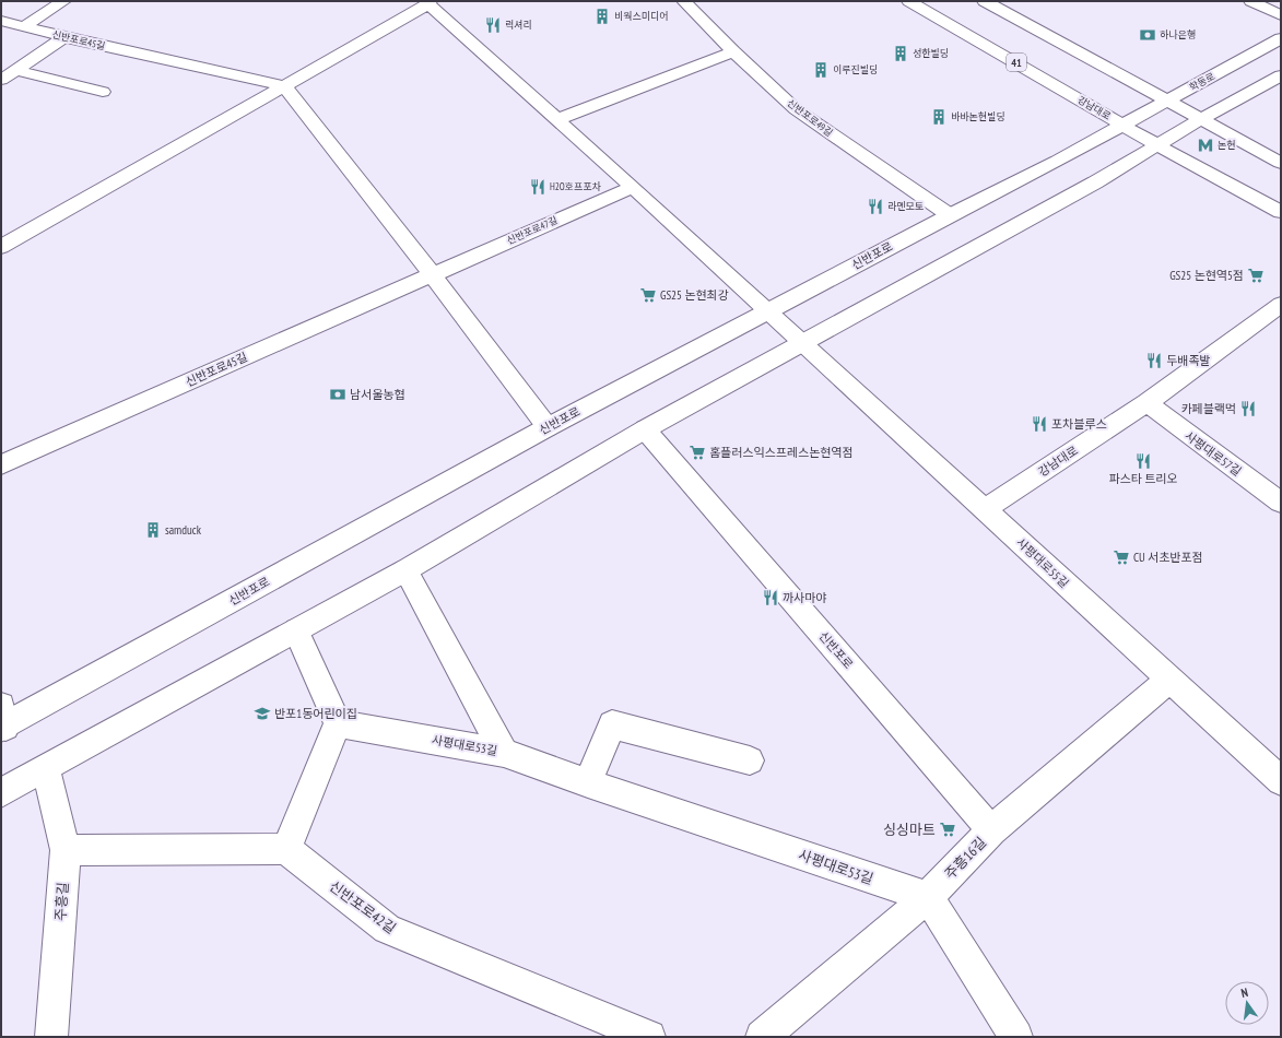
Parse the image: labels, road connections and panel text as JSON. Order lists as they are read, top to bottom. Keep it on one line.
{"streets":{"street":["신반포로45길","41","학동로","강남대로","신반포로49길","신반포로47길","신반포로","사평대로57길","사평대로55길","사평대로53길","주흥16길","주흥길","신반포로42길"]},"crossings":[["신반포로45길","신반포로47길"],["학동로","강남대로"],["학동로","신반포로"],["강남대로","신반포로"],["강남대로","사평대로57길"],["강남대로","사평대로55길"],["신반포로49길","신반포로"],["신반포로","사평대로55길"],["신반포로","주흥16길"],["사평대로55길","주흥16길"],["사평대로53길","주흥16길"]],"places":{"building":["비웍스미디어","성한빌딩","이루진빌딩","바바논현빌딩","samduck"],"restaurant":["럭셔리","H2O호프포차","라멘모토","두배족발","카페블랙먹","포차블루스","파스타 트리오","까사마야"],"bank":["하나은행","남서울농협"],"metro station":["논현"],"supermarket":["GS25 논현역5점","GS25 논현최강","홈플러스익스프레스논현역점","CU 서초반포점","싱싱마트"],"school or university":["반포1동어린이집"]},"north":"top"}
